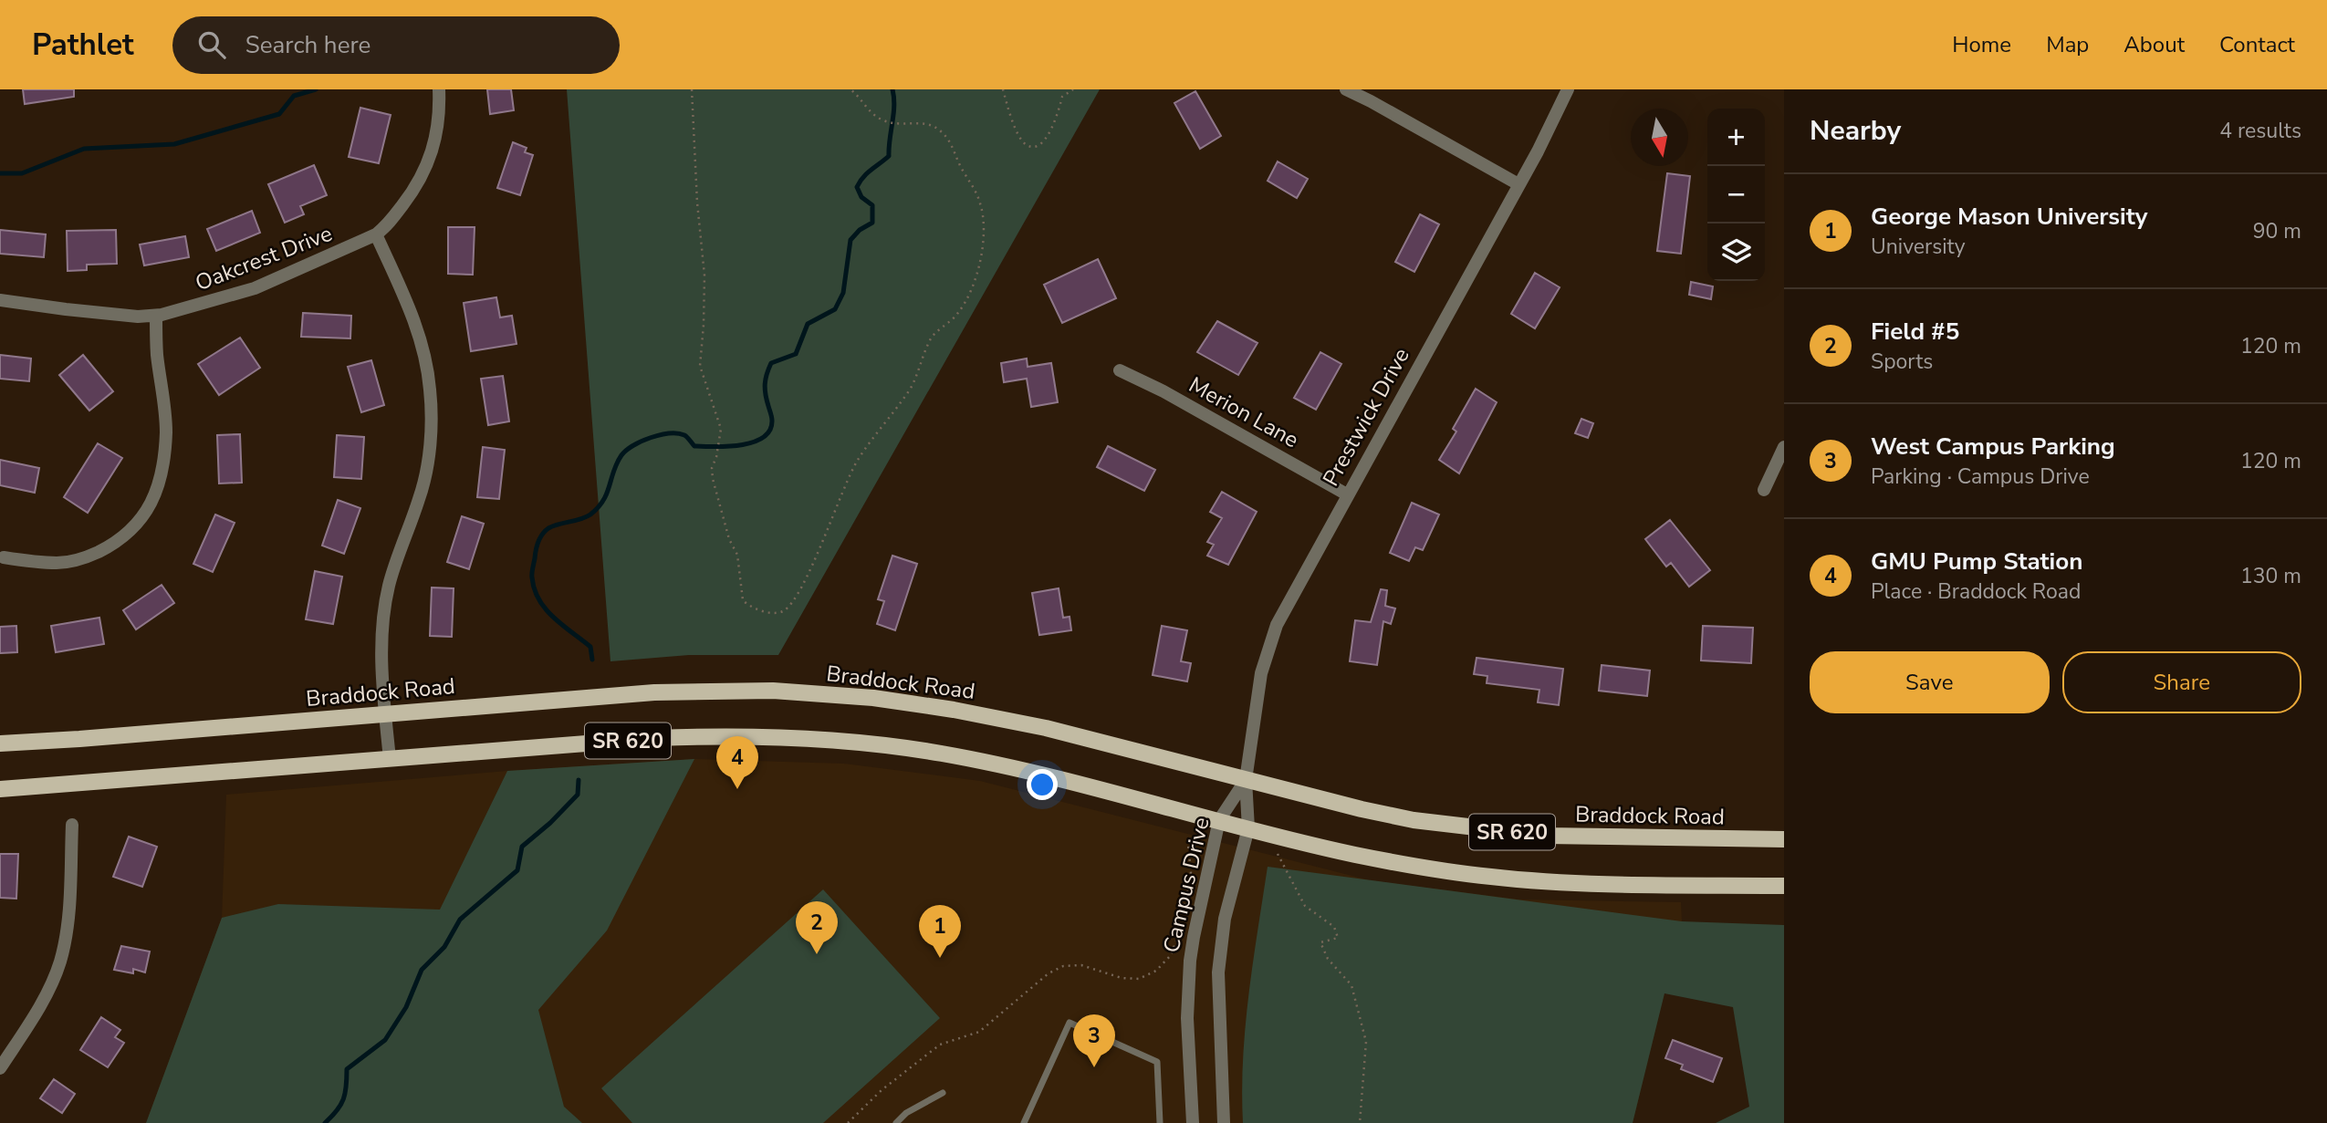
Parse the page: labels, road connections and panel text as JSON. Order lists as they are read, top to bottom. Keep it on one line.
{"streets":{"main road":["Braddock Road","SR 620"],"street":["Oakcrest Drive","Merion Lane","Prestwick Drive","Campus Drive"]},"crossings":[["Merion Lane","Prestwick Drive"],["Prestwick Drive","Braddock Road"],["Prestwick Drive","Campus Drive"],["Braddock Road","Campus Drive"],["SR 620","Campus Drive"]],"north":"bottom","page":{"header":"Pathlet","search":"Search here","nav":["Home","Map","About","Contact"],"heading":["Nearby","4 results"],"map_buttons":["+","−"],"list":[{"mark":"1","name":"George Mason University","note":"University","value":"90 m"},{"mark":"2","name":"Field #5","note":"Sports","value":"120 m"},{"mark":"3","name":"West Campus Parking","note":"Parking · Campus Drive","value":"120 m"},{"mark":"4","name":"GMU Pump Station","note":"Place · Braddock Road","value":"130 m"}],"buttons":["Save","Share"],"pins":["4","2","1","3"]}}
